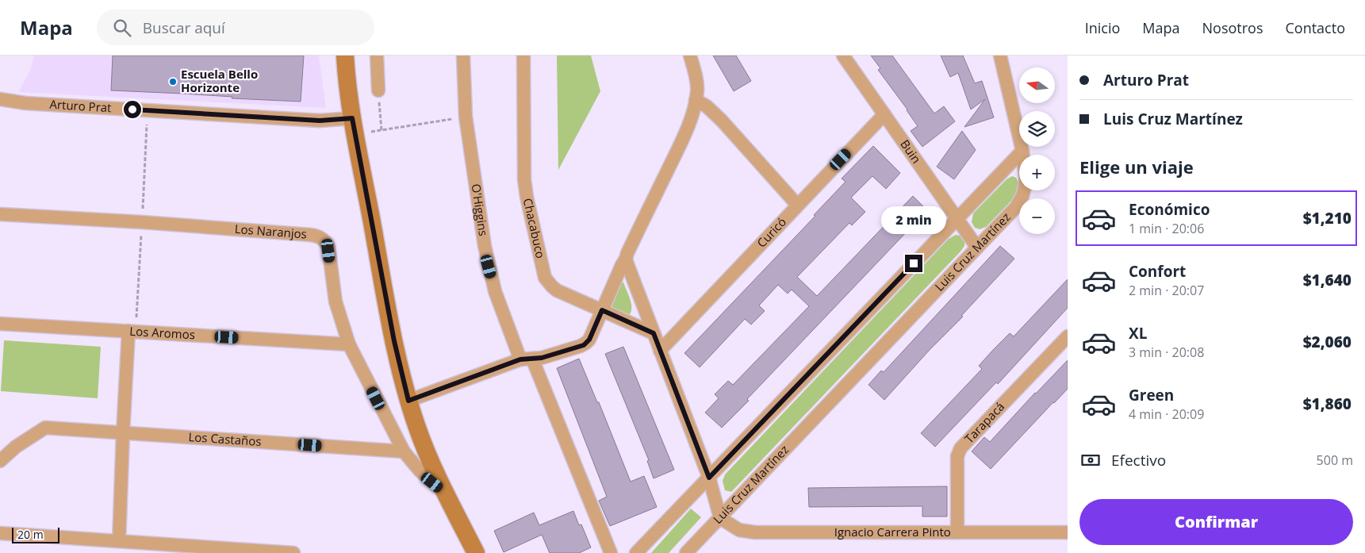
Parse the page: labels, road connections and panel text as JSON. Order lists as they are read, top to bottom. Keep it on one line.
{"streets":{"street":["Arturo Prat","Buin","O'Higgins","Chacabuco","Los Naranjos","Curicó","Luis Cruz Martínez","Los Aromos","Tarapacá","Los Castaños","Ignacio Carrera Pinto"]},"crossings":[["Buin","Curicó"],["Buin","Luis Cruz Martínez"],["Los Naranjos","Los Aromos"],["Los Naranjos","Los Castaños"],["Luis Cruz Martínez","Ignacio Carrera Pinto"],["Tarapacá","Ignacio Carrera Pinto"]],"places":["Escuela Bello Horizonte"],"scale_bar":"20 m","north":"left","page":{"header":"Mapa","search":"Buscar aquí","nav":["Inicio","Mapa","Nosotros","Contacto"],"banner":["Arturo Prat","Luis Cruz Martínez"],"map_buttons":["+","−"],"heading":"Elige un viaje","list":[{"name":"Económico","note":"1 min · 20:06","value":"$1,210"},{"name":"Confort","note":"2 min · 20:07","value":"$1,640"},{"name":"XL","note":"3 min · 20:08","value":"$2,060"},{"name":"Green","note":"4 min · 20:09","value":"$1,860"}],"bubble":"2 min","pay":["Efectivo","500 m"],"buttons":"Confirmar","scale":"20 m"}}
